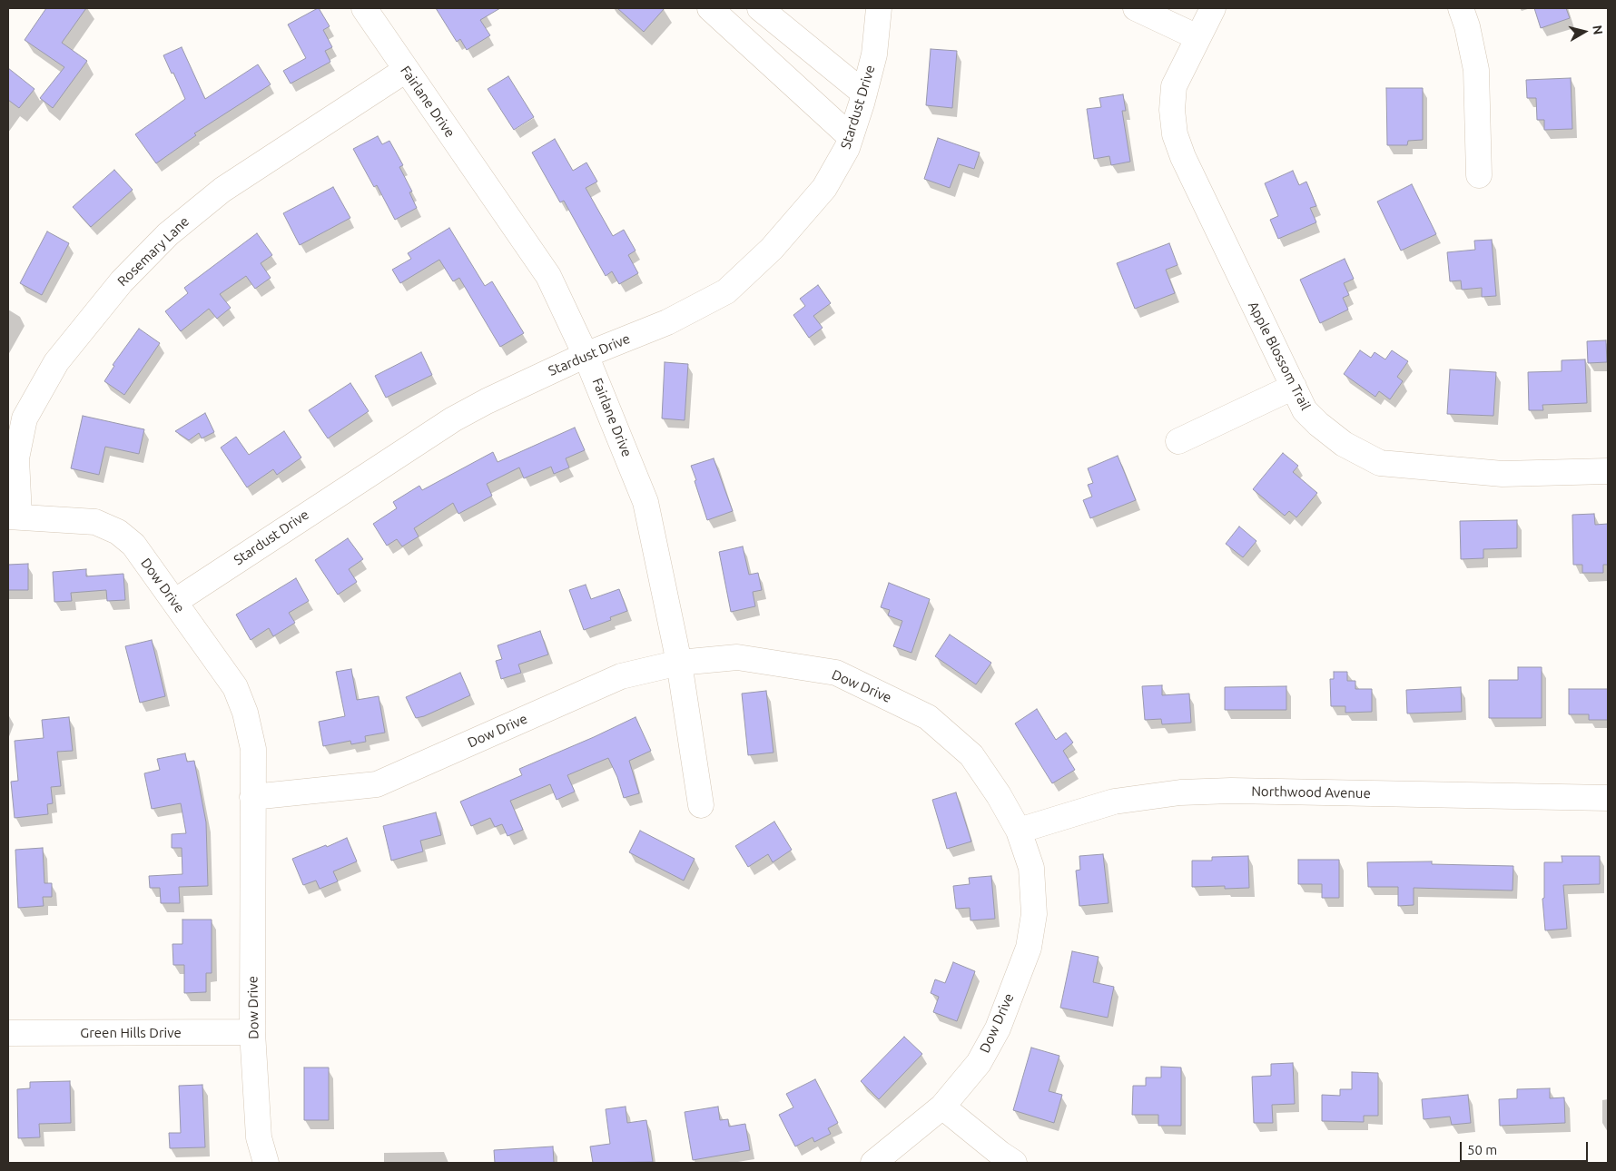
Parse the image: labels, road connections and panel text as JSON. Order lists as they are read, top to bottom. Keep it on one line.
{"streets":{"street":["Fairlane Drive","Stardust Drive","Rosemary Lane","Apple Blossom Trail","Dow Drive","Northwood Avenue","Green Hills Drive"]},"crossings":[["Fairlane Drive","Stardust Drive"],["Fairlane Drive","Rosemary Lane"],["Fairlane Drive","Dow Drive"],["Stardust Drive","Dow Drive"],["Rosemary Lane","Dow Drive"],["Dow Drive","Northwood Avenue"],["Dow Drive","Green Hills Drive"]],"scale_bar":"50 m","north":"right"}
